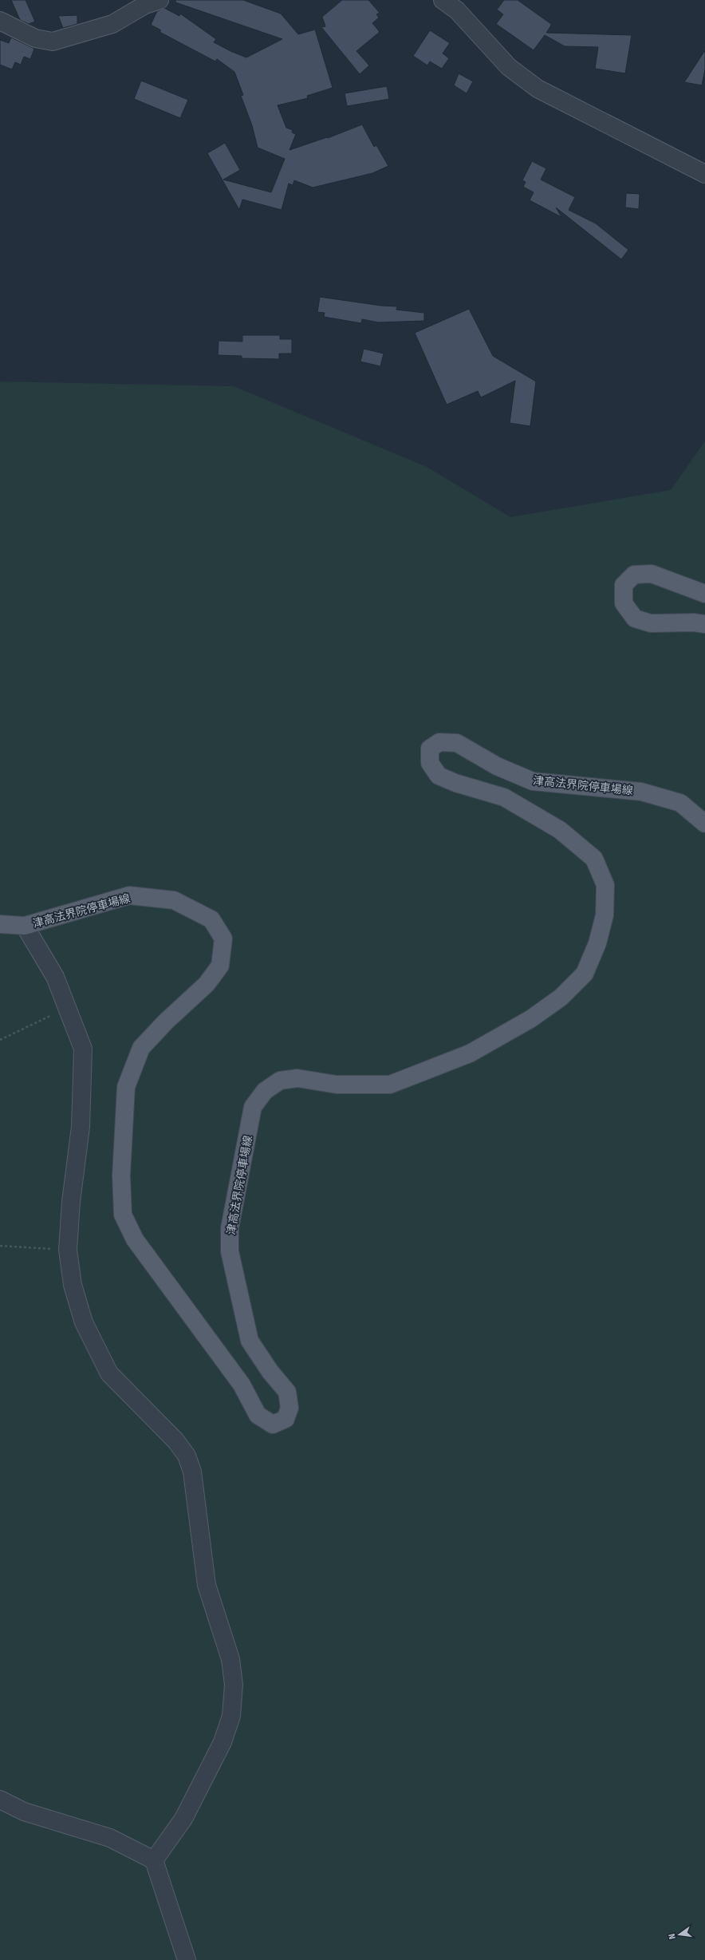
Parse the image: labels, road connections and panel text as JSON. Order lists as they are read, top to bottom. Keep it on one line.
{"streets":{"main road":["津高法界院停車場線"]},"north":"left"}
